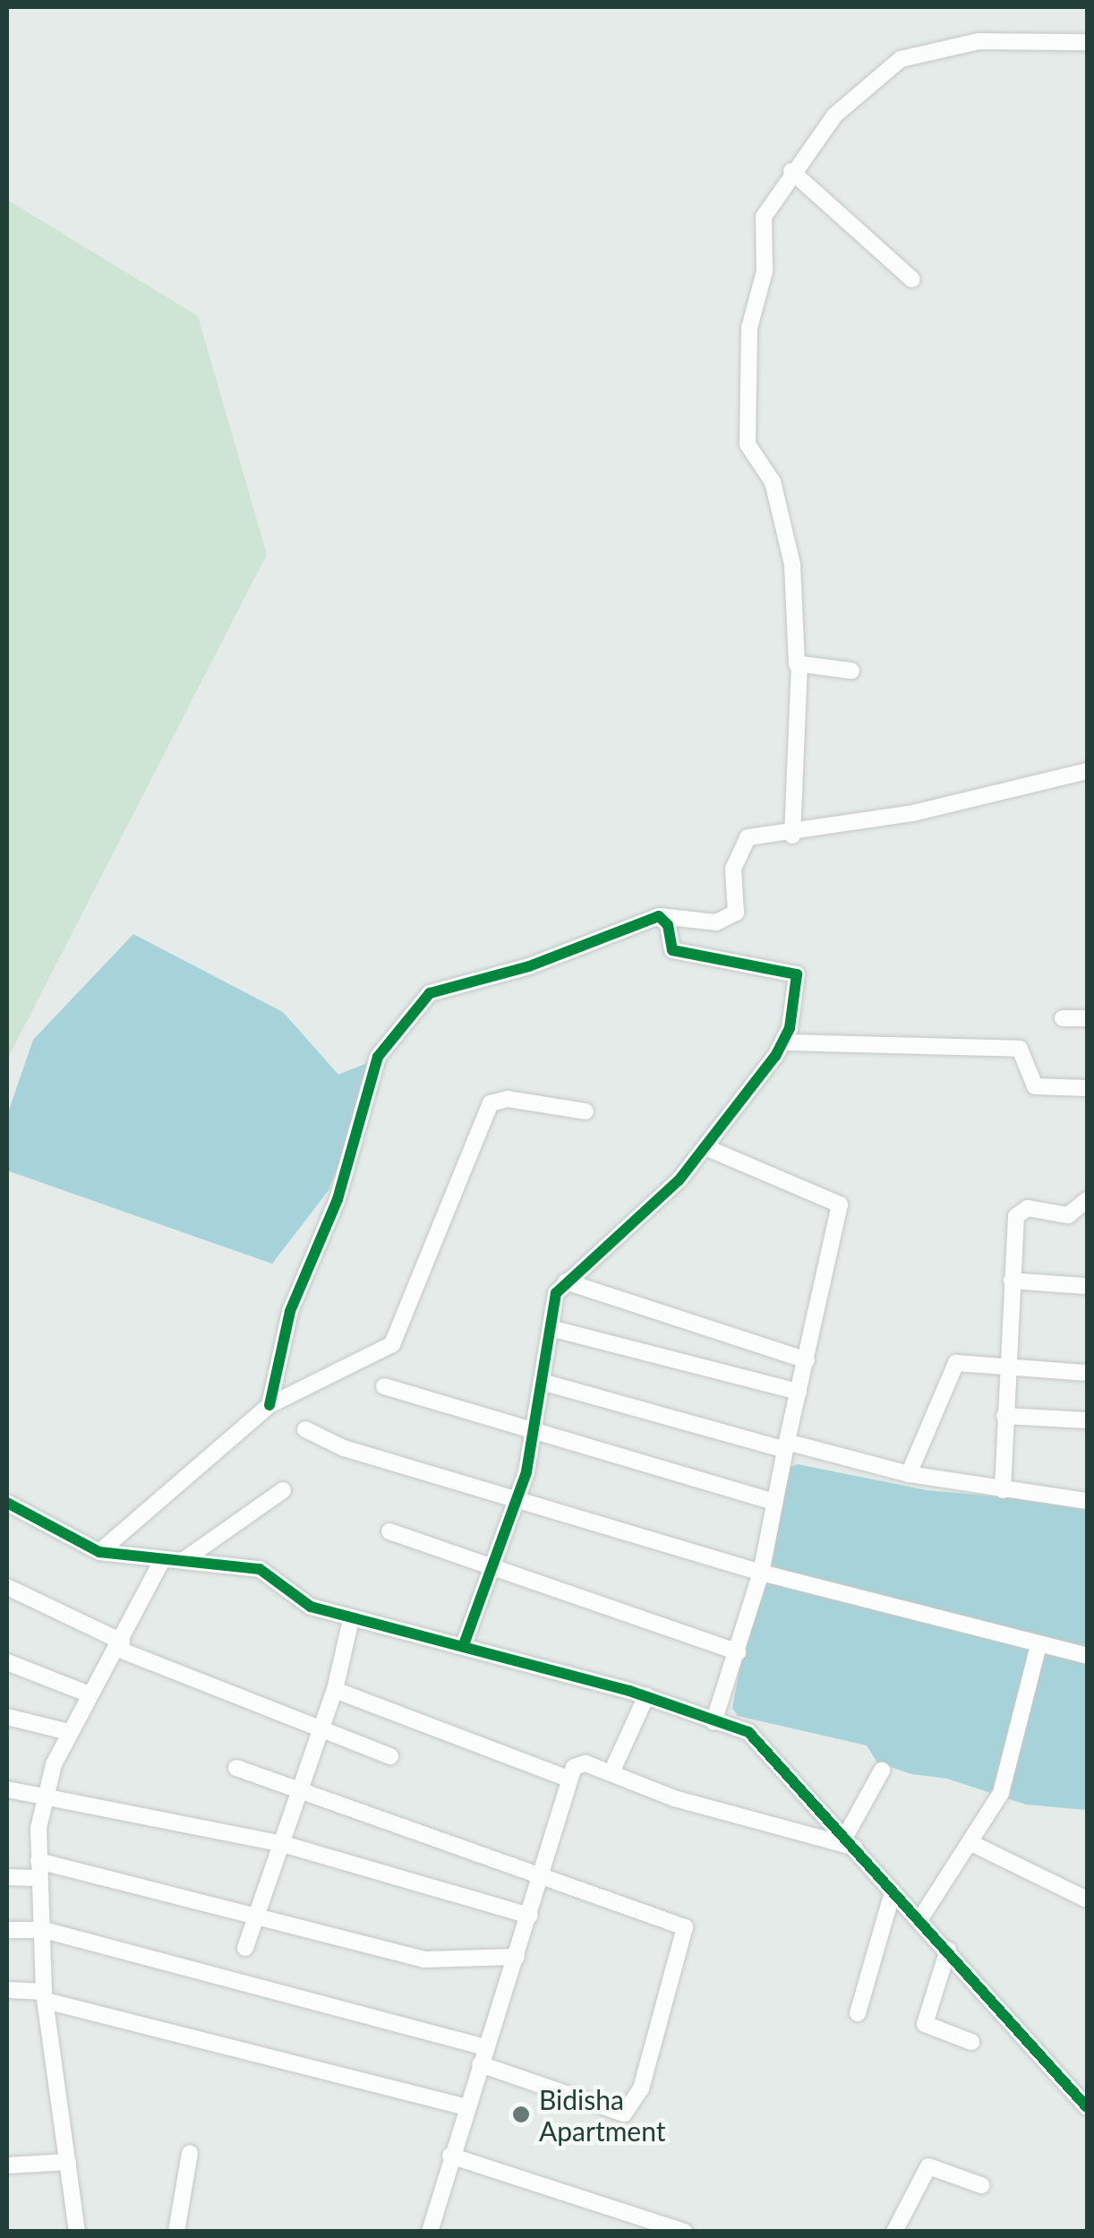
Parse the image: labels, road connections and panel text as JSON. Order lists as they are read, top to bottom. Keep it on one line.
{"places":["Bidisha Apartment"]}
